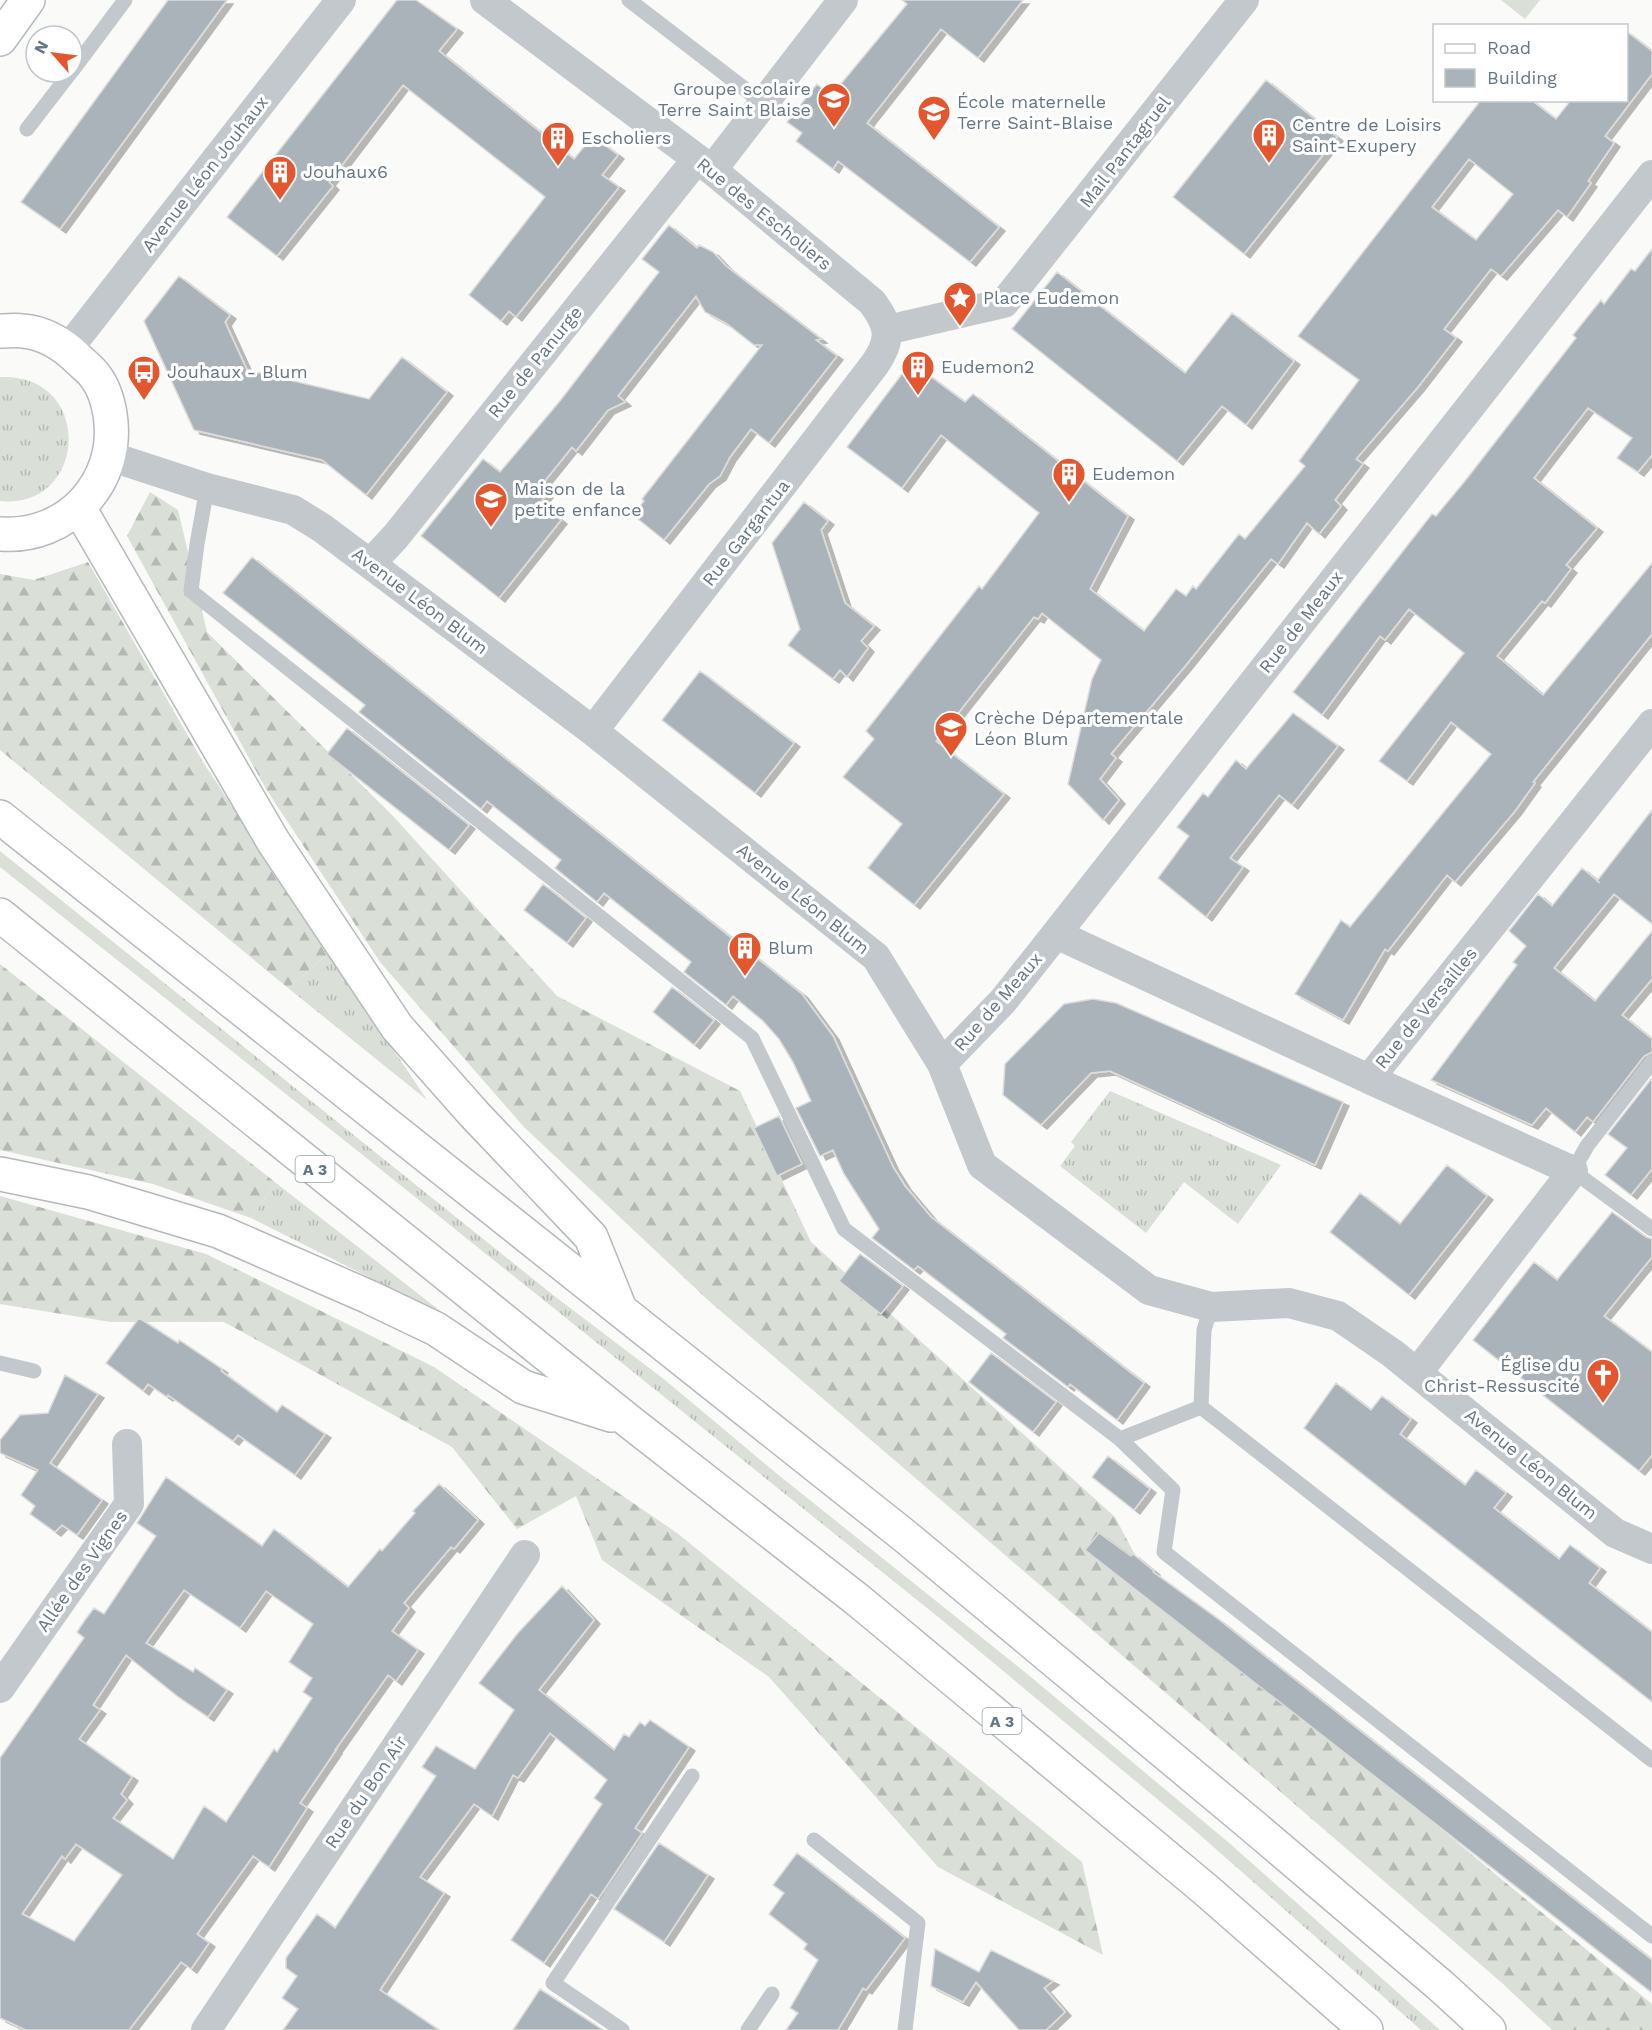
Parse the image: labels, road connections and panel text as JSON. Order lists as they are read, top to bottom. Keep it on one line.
{"streets":{"main road":["A 3"],"street":["Mail Pantagruel","Avenue Léon Jouhaux","Rue des Escholiers","Rue de Panurge","Rue Gargantua","Avenue Léon Blum","Rue de Meaux","Rue de Versailles","Allée des Vignes","Rue du Bon Air"]},"crossings":[["Mail Pantagruel","Rue des Escholiers"],["Mail Pantagruel","Rue Gargantua"],["Rue des Escholiers","Rue de Panurge"],["Rue des Escholiers","Rue Gargantua"],["Rue de Panurge","Avenue Léon Blum"],["Rue Gargantua","Avenue Léon Blum"],["Avenue Léon Blum","Rue de Meaux"],["Rue de Meaux","Rue de Versailles"]],"places":{"school or university":["Groupe scolaire Terre Saint Blaise","École maternelle Terre Saint-Blaise","Maison de la petite enfance","Crèche Départementale Léon Blum"],"building":["Centre de Loisirs Saint-Exupery","Escholiers","Jouhaux6","Eudemon2","Eudemon","Blum"],"place":["Place Eudemon"],"bus stop":["Jouhaux - Blum"],"church":["Église du Christ-Ressuscité"]},"legend":["Road","Building"],"north":"top left"}
